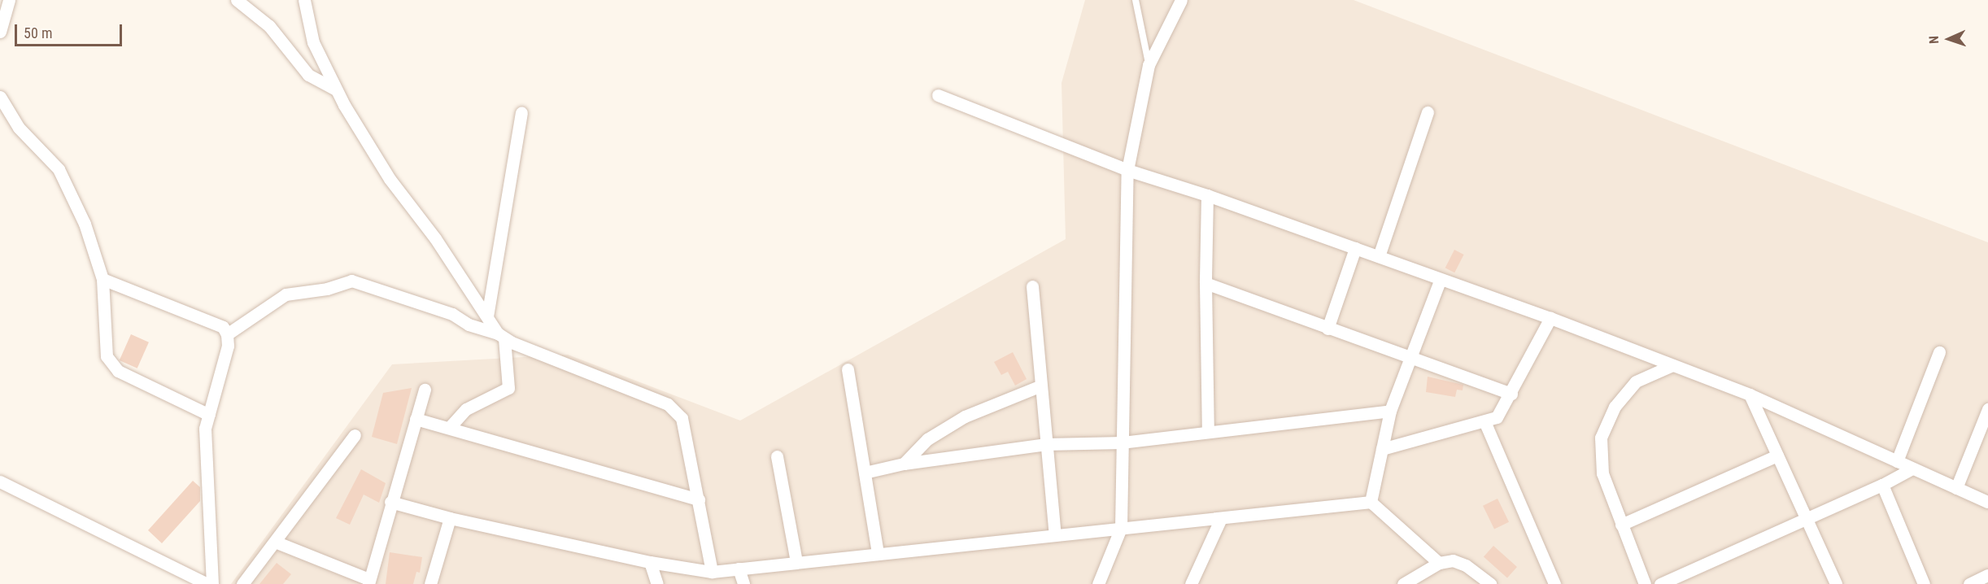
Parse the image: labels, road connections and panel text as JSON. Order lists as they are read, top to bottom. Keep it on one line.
{"scale_bar":"50 m","north":"left"}
